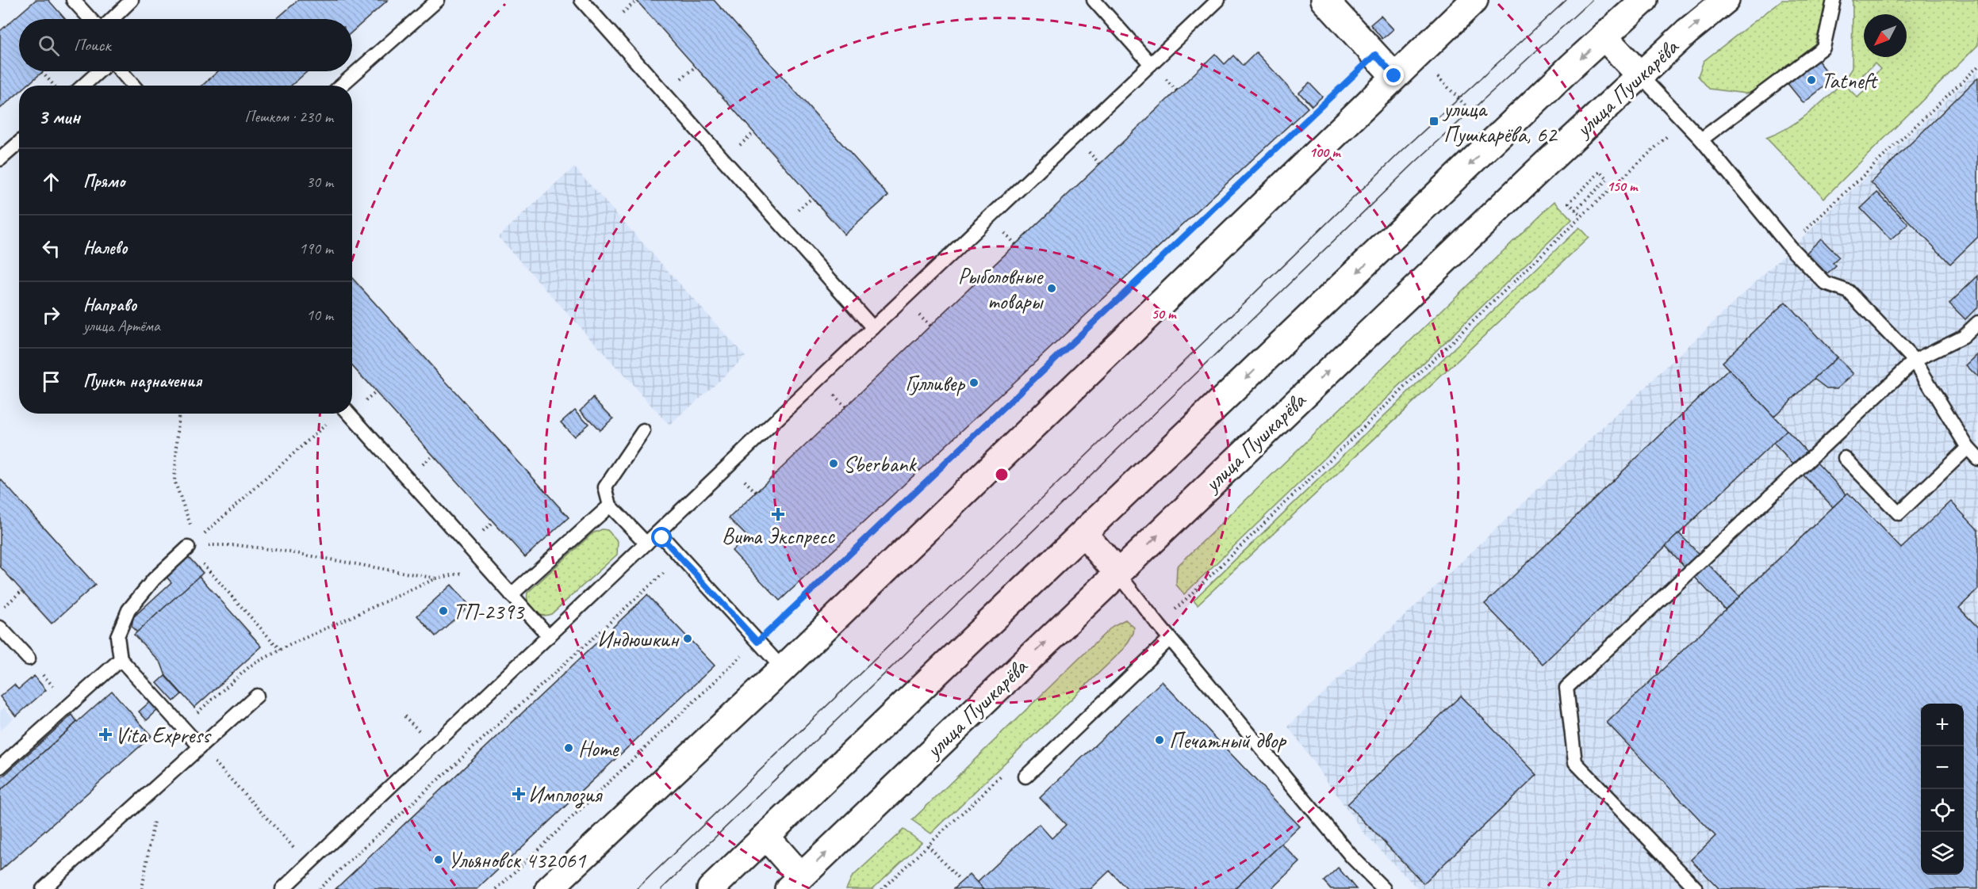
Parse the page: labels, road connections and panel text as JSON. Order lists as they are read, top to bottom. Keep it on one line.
{"streets":{"main road":["улица Пушкарёва"]},"places":{"other":["Tatneft","Рыболовные товары","Гулливер","Sberbank","ТП-2393","Индюшкин","Печатный двор","Home","Ульяновск 432061"],"transit":["улица Пушкарёва, 62"],"health":["Вита Экспресс","Vita Express","Имплозия"]},"north":"bottom left","page":{"search":"Поиск","heading":["3 мин","Пешком · 230 m"],"list":[["Прямо","30 m"],["Налево","190 m"],["Направо","улица Артёма","10 m"],"Пункт назначения"],"map_buttons":["+","−"]},"rings":["100 m","150 m","50 m"]}
